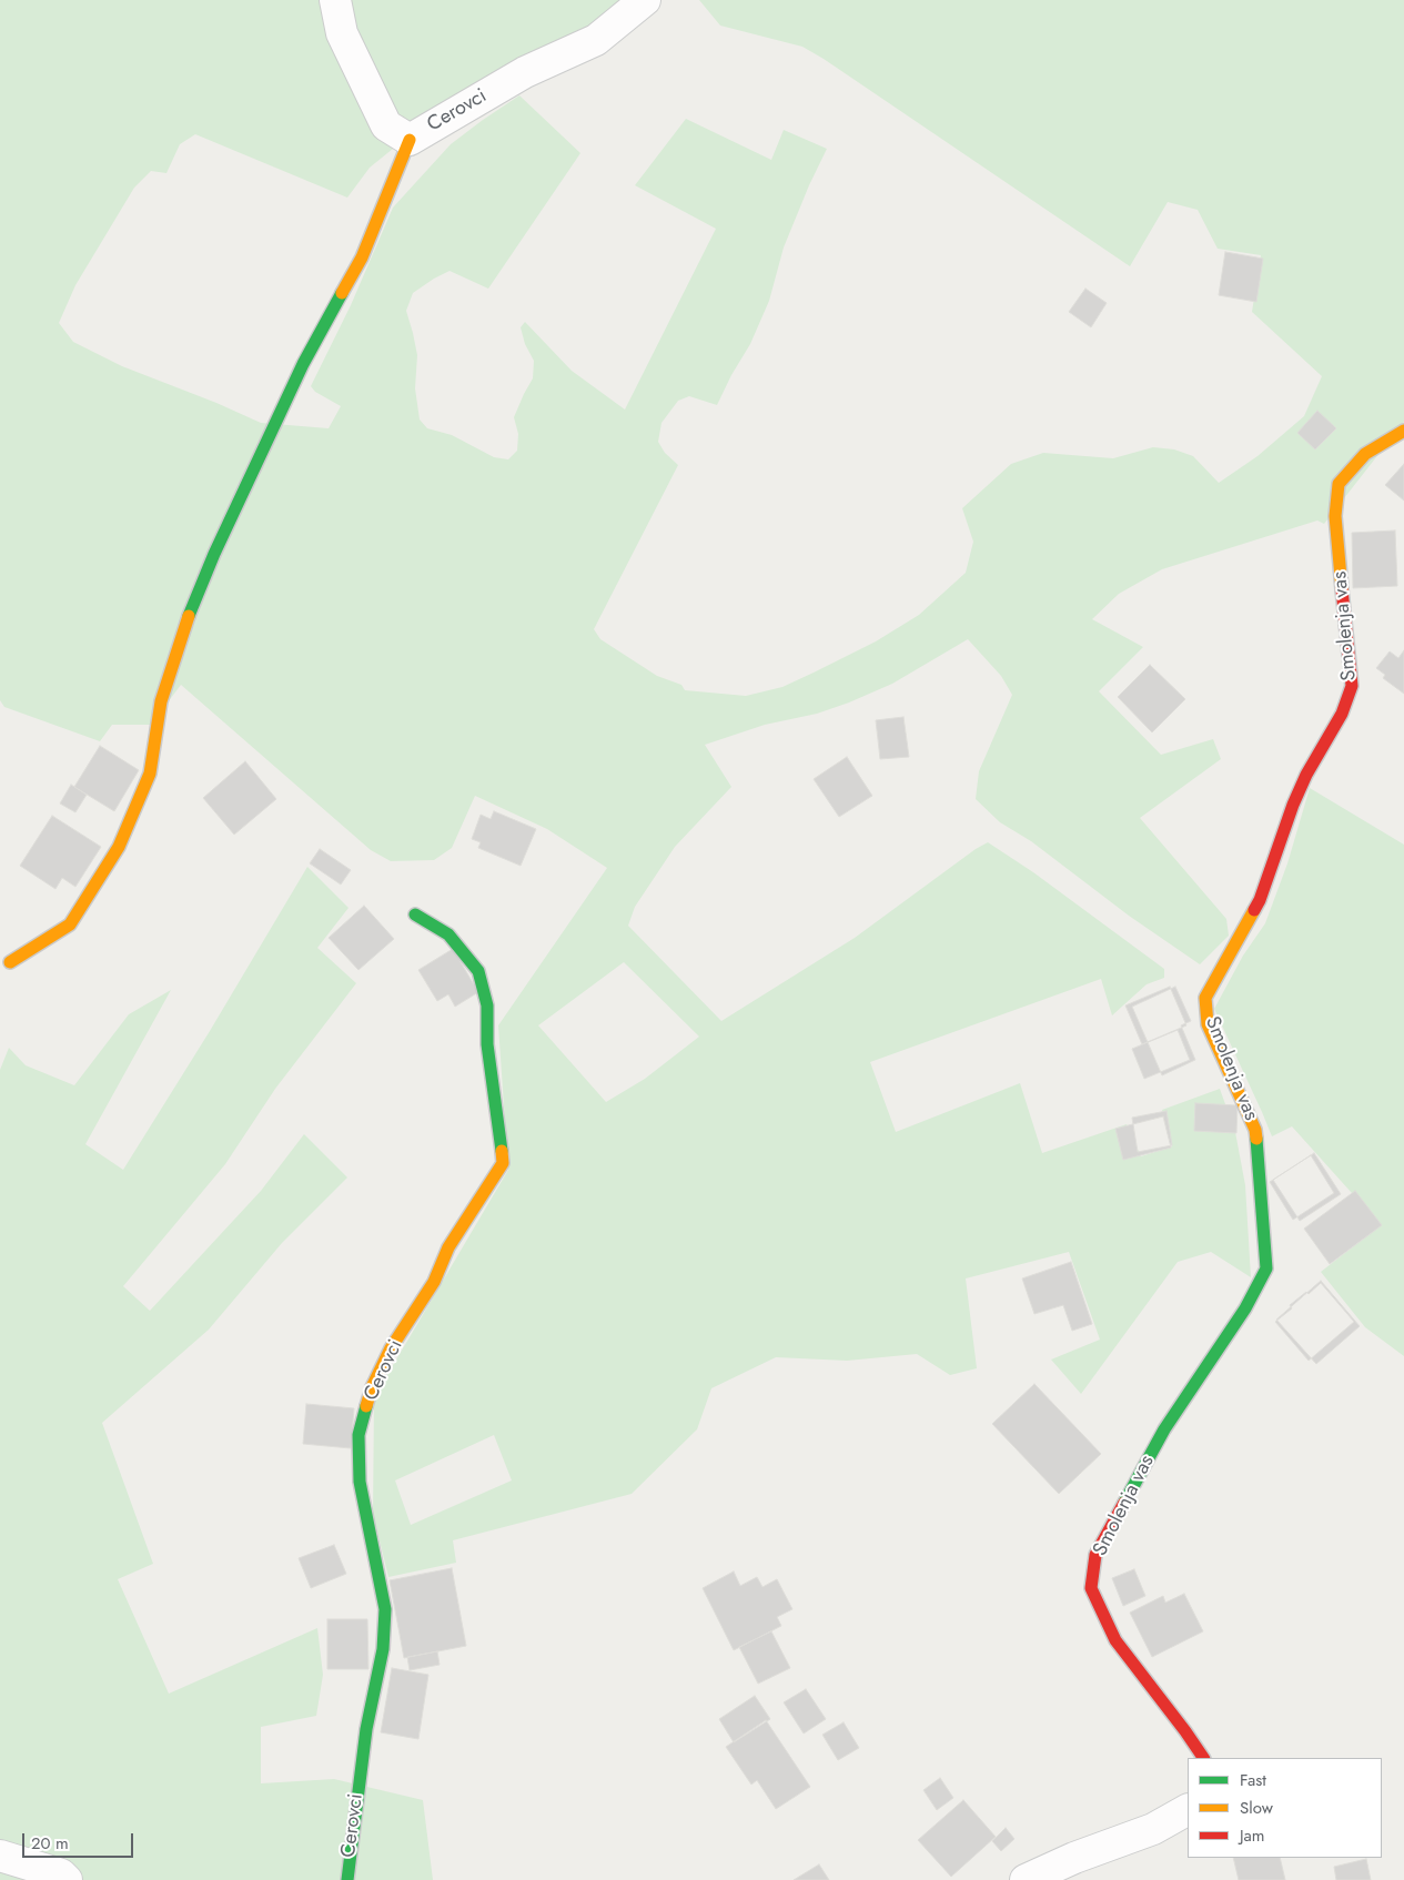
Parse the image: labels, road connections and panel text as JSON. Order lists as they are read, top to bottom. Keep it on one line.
{"streets":{"street":["Cerovci","Smolenja vas"]},"legend":["Fast","Slow","Jam"],"scale_bar":"20 m"}
